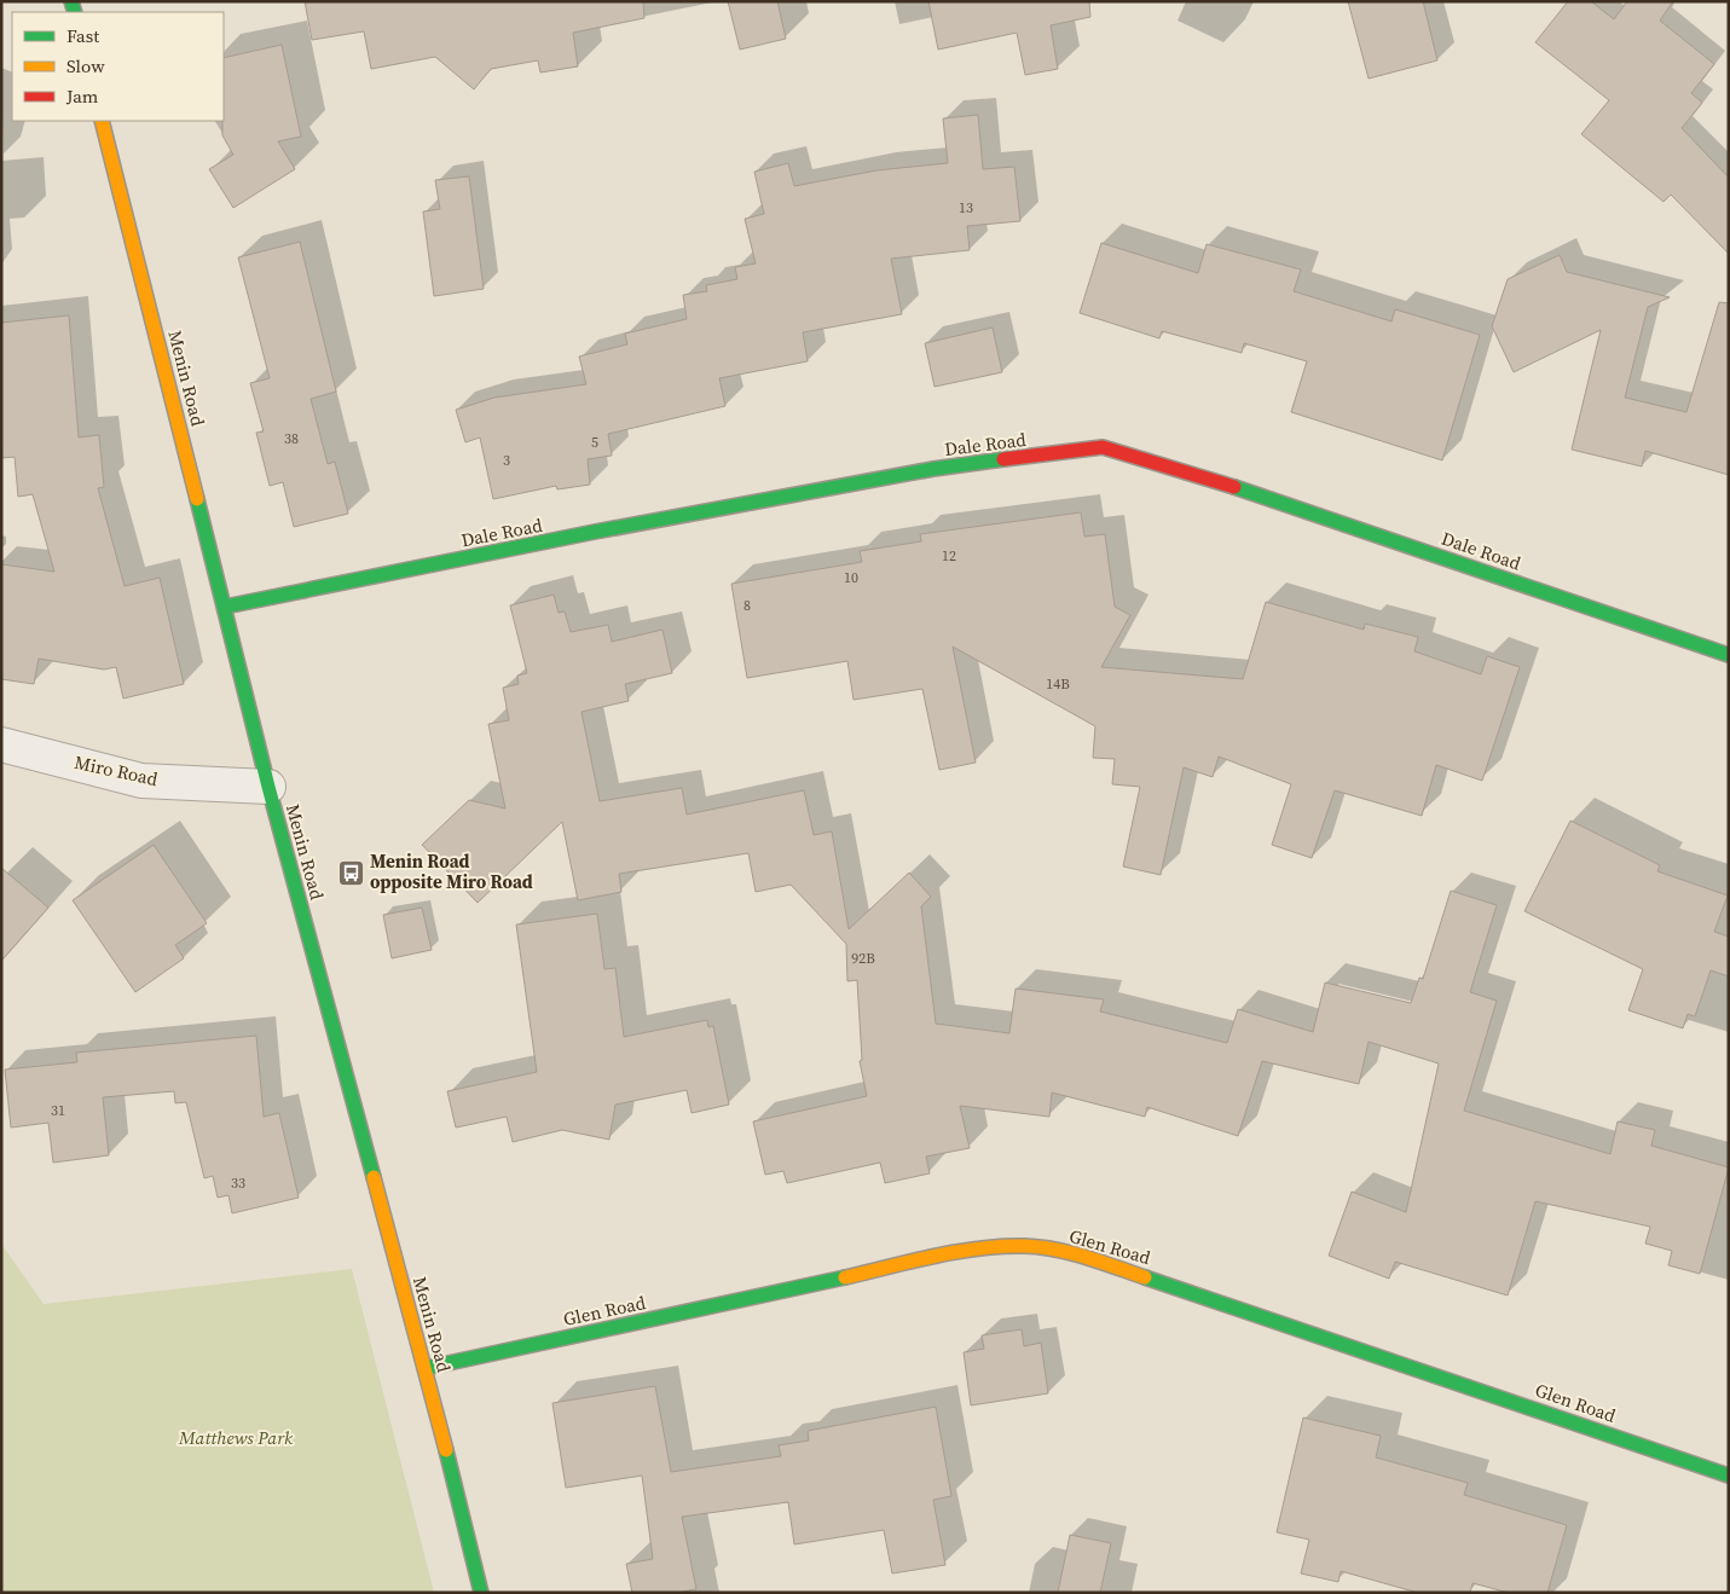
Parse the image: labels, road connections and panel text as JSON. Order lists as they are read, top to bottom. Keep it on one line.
{"streets":{"street":["Menin Road","Dale Road","Miro Road","Glen Road"]},"crossings":[["Menin Road","Dale Road"],["Menin Road","Miro Road"],["Menin Road","Glen Road"]],"parks":["Matthews Park"],"places":{"bus stop":["Menin Road opposite Miro Road"]},"house_numbers":["13","38","5","3","12","10","8","14B","92B","31","33"],"legend":["Fast","Slow","Jam"]}
